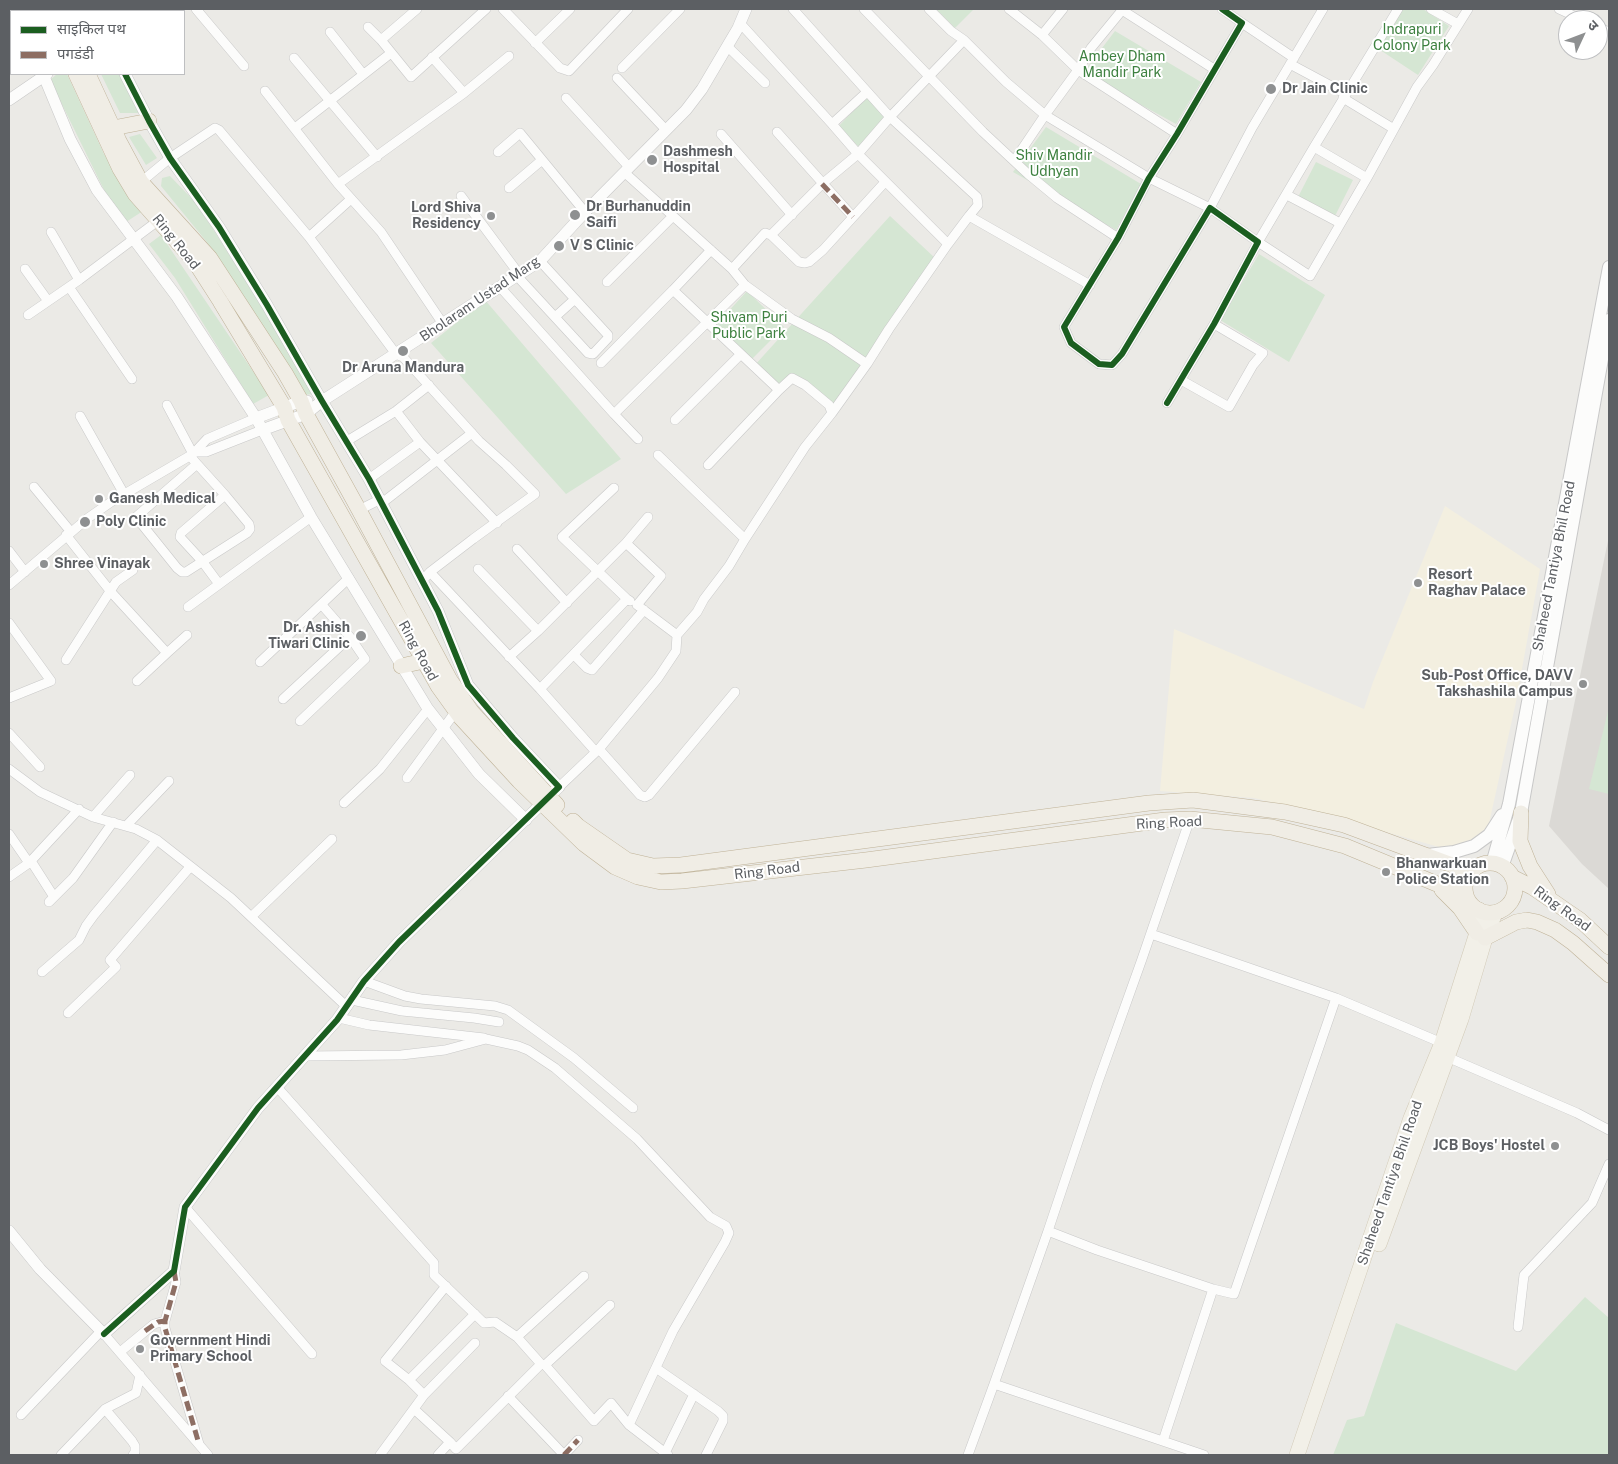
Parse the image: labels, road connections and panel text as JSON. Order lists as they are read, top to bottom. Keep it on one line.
{"streets":{"highway":["Ring Road"],"main road":["Shaheed Tantiya Bhil Road"],"street":["Bholaram Ustad Marg"]},"crossings":[["Ring Road","Bholaram Ustad Marg"],["Ring Road","Shaheed Tantiya Bhil Road"]],"parks":["Indrapuri Colony Park","Ambey Dham Mandir Park","Shiv Mandir Udhyan","Shivam Puri Public Park"],"places":["Dr Jain Clinic","Dashmesh Hospital","Dr Burhanuddin Saifi","Lord Shiva Residency","V S Clinic","Dr Aruna Mandura","Ganesh Medical","Poly Clinic","Shree Vinayak","Resort Raghav Palace","Dr. Ashish Tiwari Clinic","Sub-Post Office, DAVV Takshashila Campus","Bhanwarkuan Police Station","JCB Boys' Hostel","Government Hindi Primary School"],"legend":["साइकिल पथ","पगडंडी"],"north":"top right"}
